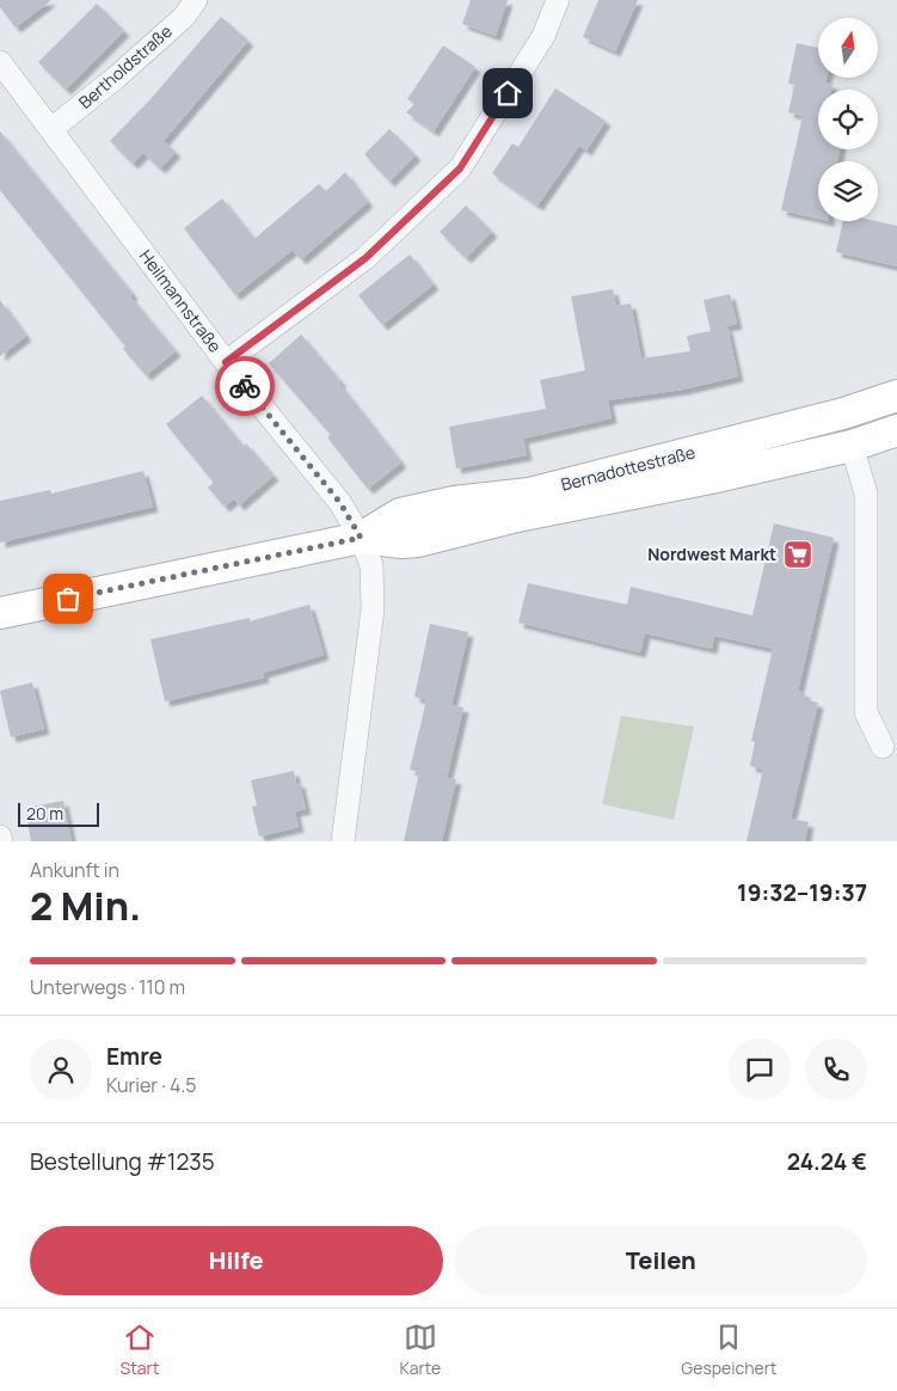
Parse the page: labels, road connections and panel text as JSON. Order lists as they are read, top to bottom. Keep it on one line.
{"streets":{"street":["Bertholdstraße","Heilmannstraße","Bernadottestraße"]},"crossings":[["Bertholdstraße","Heilmannstraße"],["Heilmannstraße","Bernadottestraße"]],"places":{"supermarket":["Nordwest Markt"]},"scale_bar":"20 m","north":"top","page":{"scale":"20 m","heading":["2 Min.","Ankunft in","19:32–19:37"],"panel":["Emre","Kurier · 4.5","Bestellung #1235","24.24 €"],"bar":"Unterwegs · 110 m","buttons":["Hilfe","Teilen"],"tabs":["Start","Karte","Gespeichert"]}}
